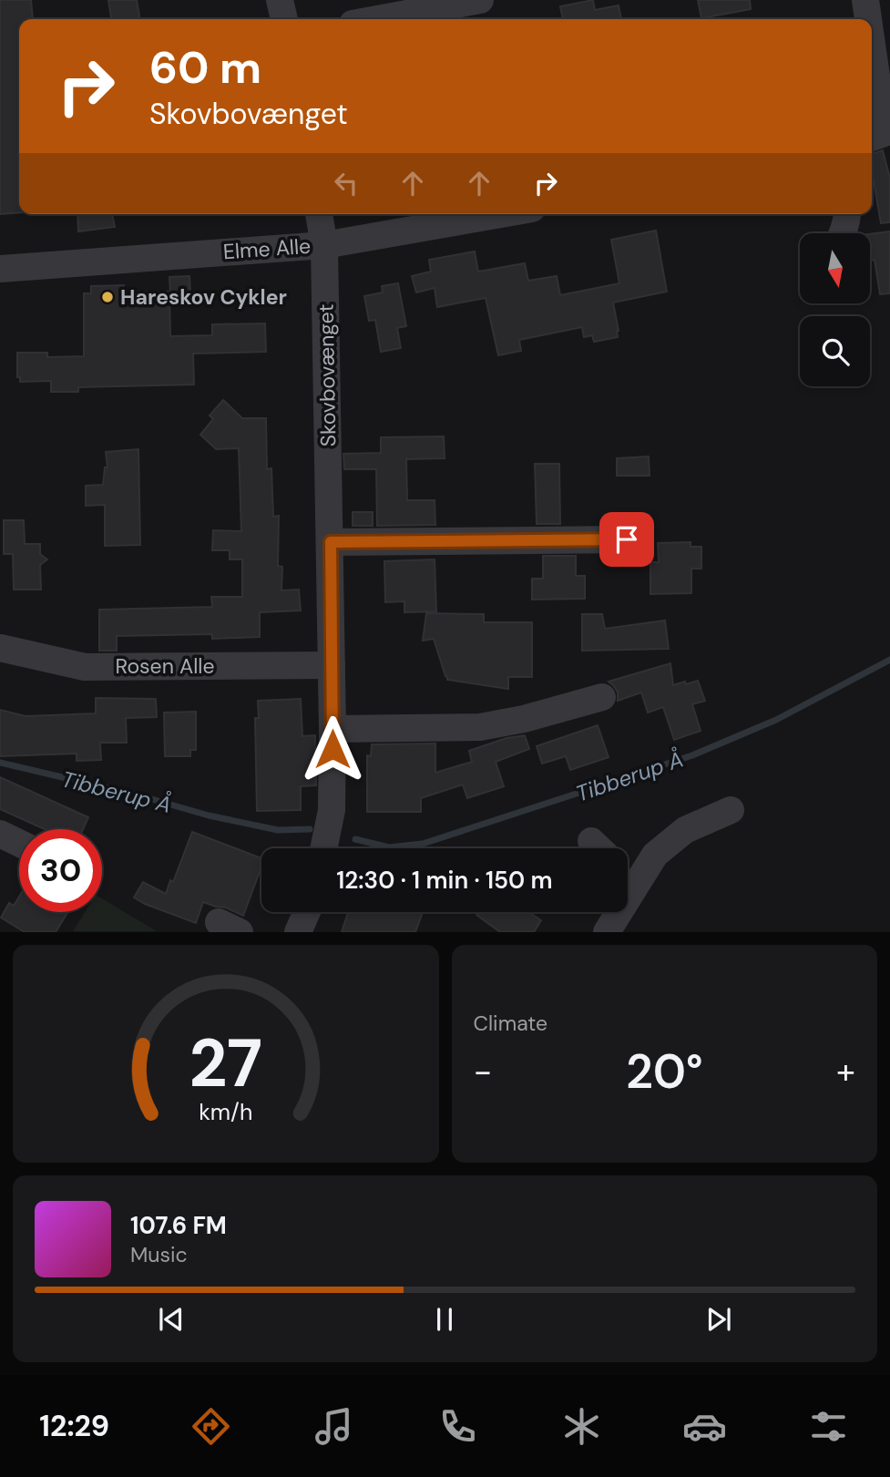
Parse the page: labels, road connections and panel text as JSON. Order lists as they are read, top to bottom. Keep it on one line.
{"streets":{"street":["Elme Alle","Skovbovænget","Rosen Alle"]},"crossings":[["Elme Alle","Skovbovænget"],["Skovbovænget","Rosen Alle"]],"water":["Tibberup Å"],"places":["Hareskov Cykler"],"north":"bottom","page":{"turn":["60 m","Skovbovænget"],"limit":"30","trip":"12:30 · 1 min · 150 m","tile":"Climate","heat":["−","20°","+"],"song":["107.6 FM","Music"],"tabs":"12:29","gauge":["27","km/h"]}}
